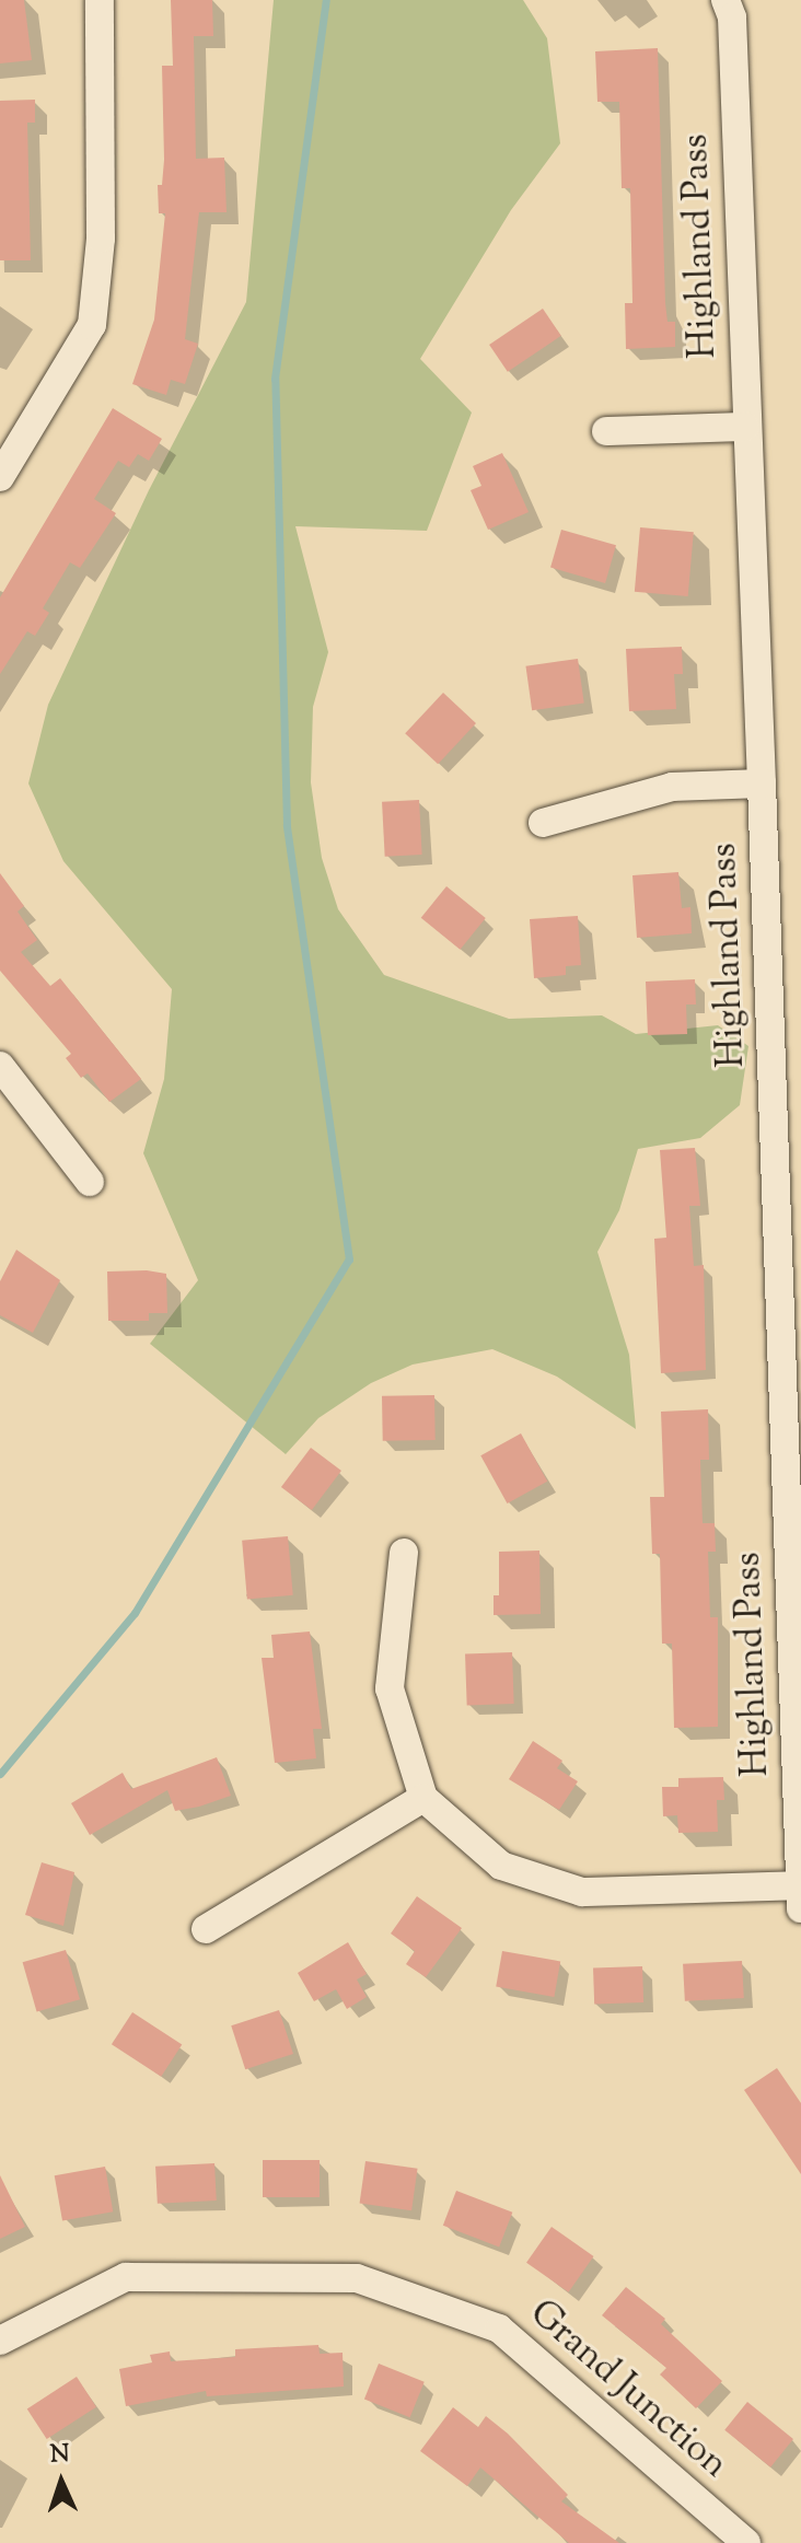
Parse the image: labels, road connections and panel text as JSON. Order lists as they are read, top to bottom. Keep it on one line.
{"streets":{"street":["Highland Pass","Grand Junction"]},"north":"top"}
